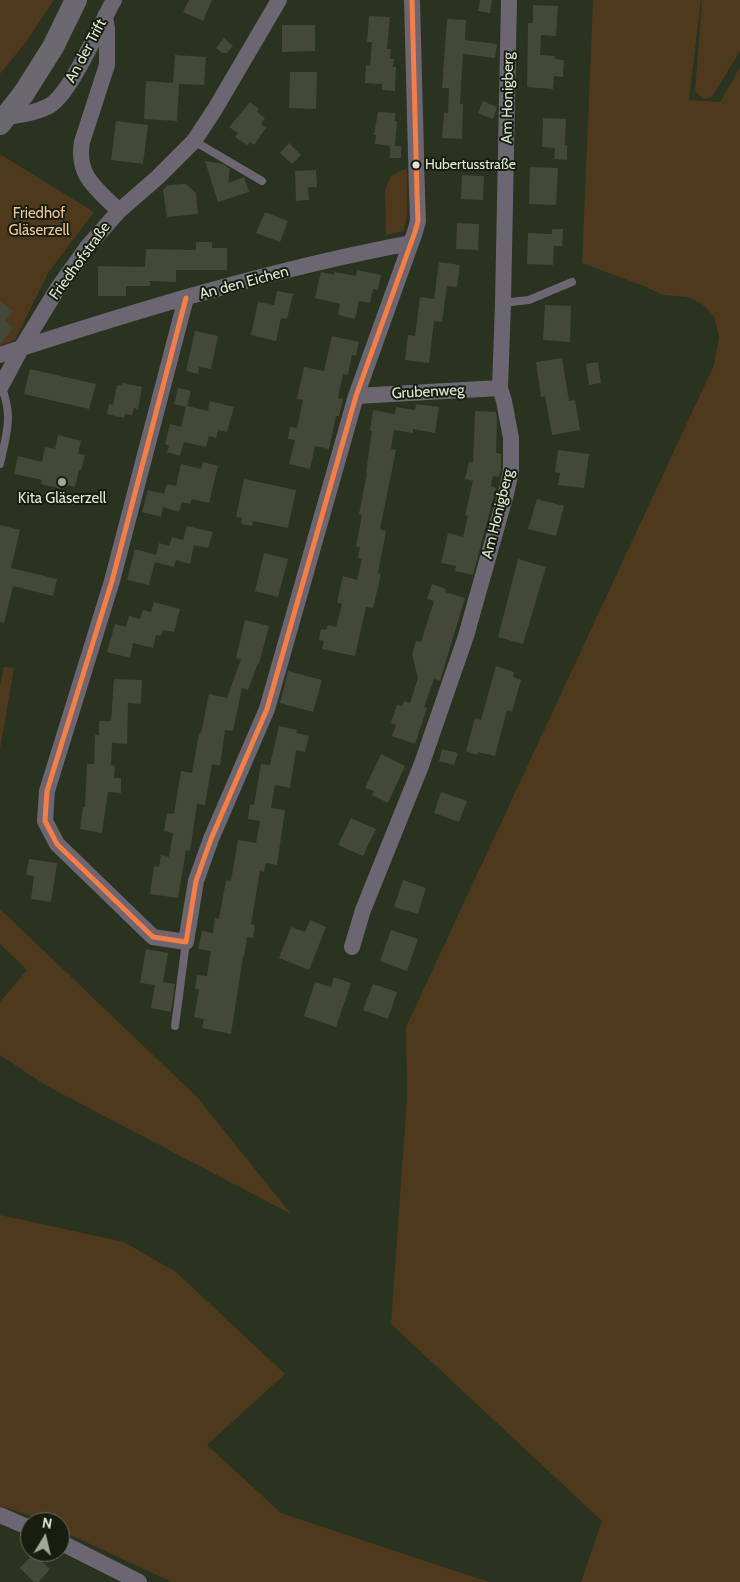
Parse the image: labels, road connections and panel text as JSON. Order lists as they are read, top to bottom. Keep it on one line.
{"streets":{"street":["An der Trift","Am Honigberg","Friedhofstraße","An den Eichen","Grubenweg"]},"crossings":[["An der Trift","Friedhofstraße"],["Am Honigberg","Grubenweg"],["Friedhofstraße","An den Eichen"]],"parks":["Friedhof Gläserzell"],"places":["Hubertusstraße","Kita Gläserzell"],"north":"top"}
